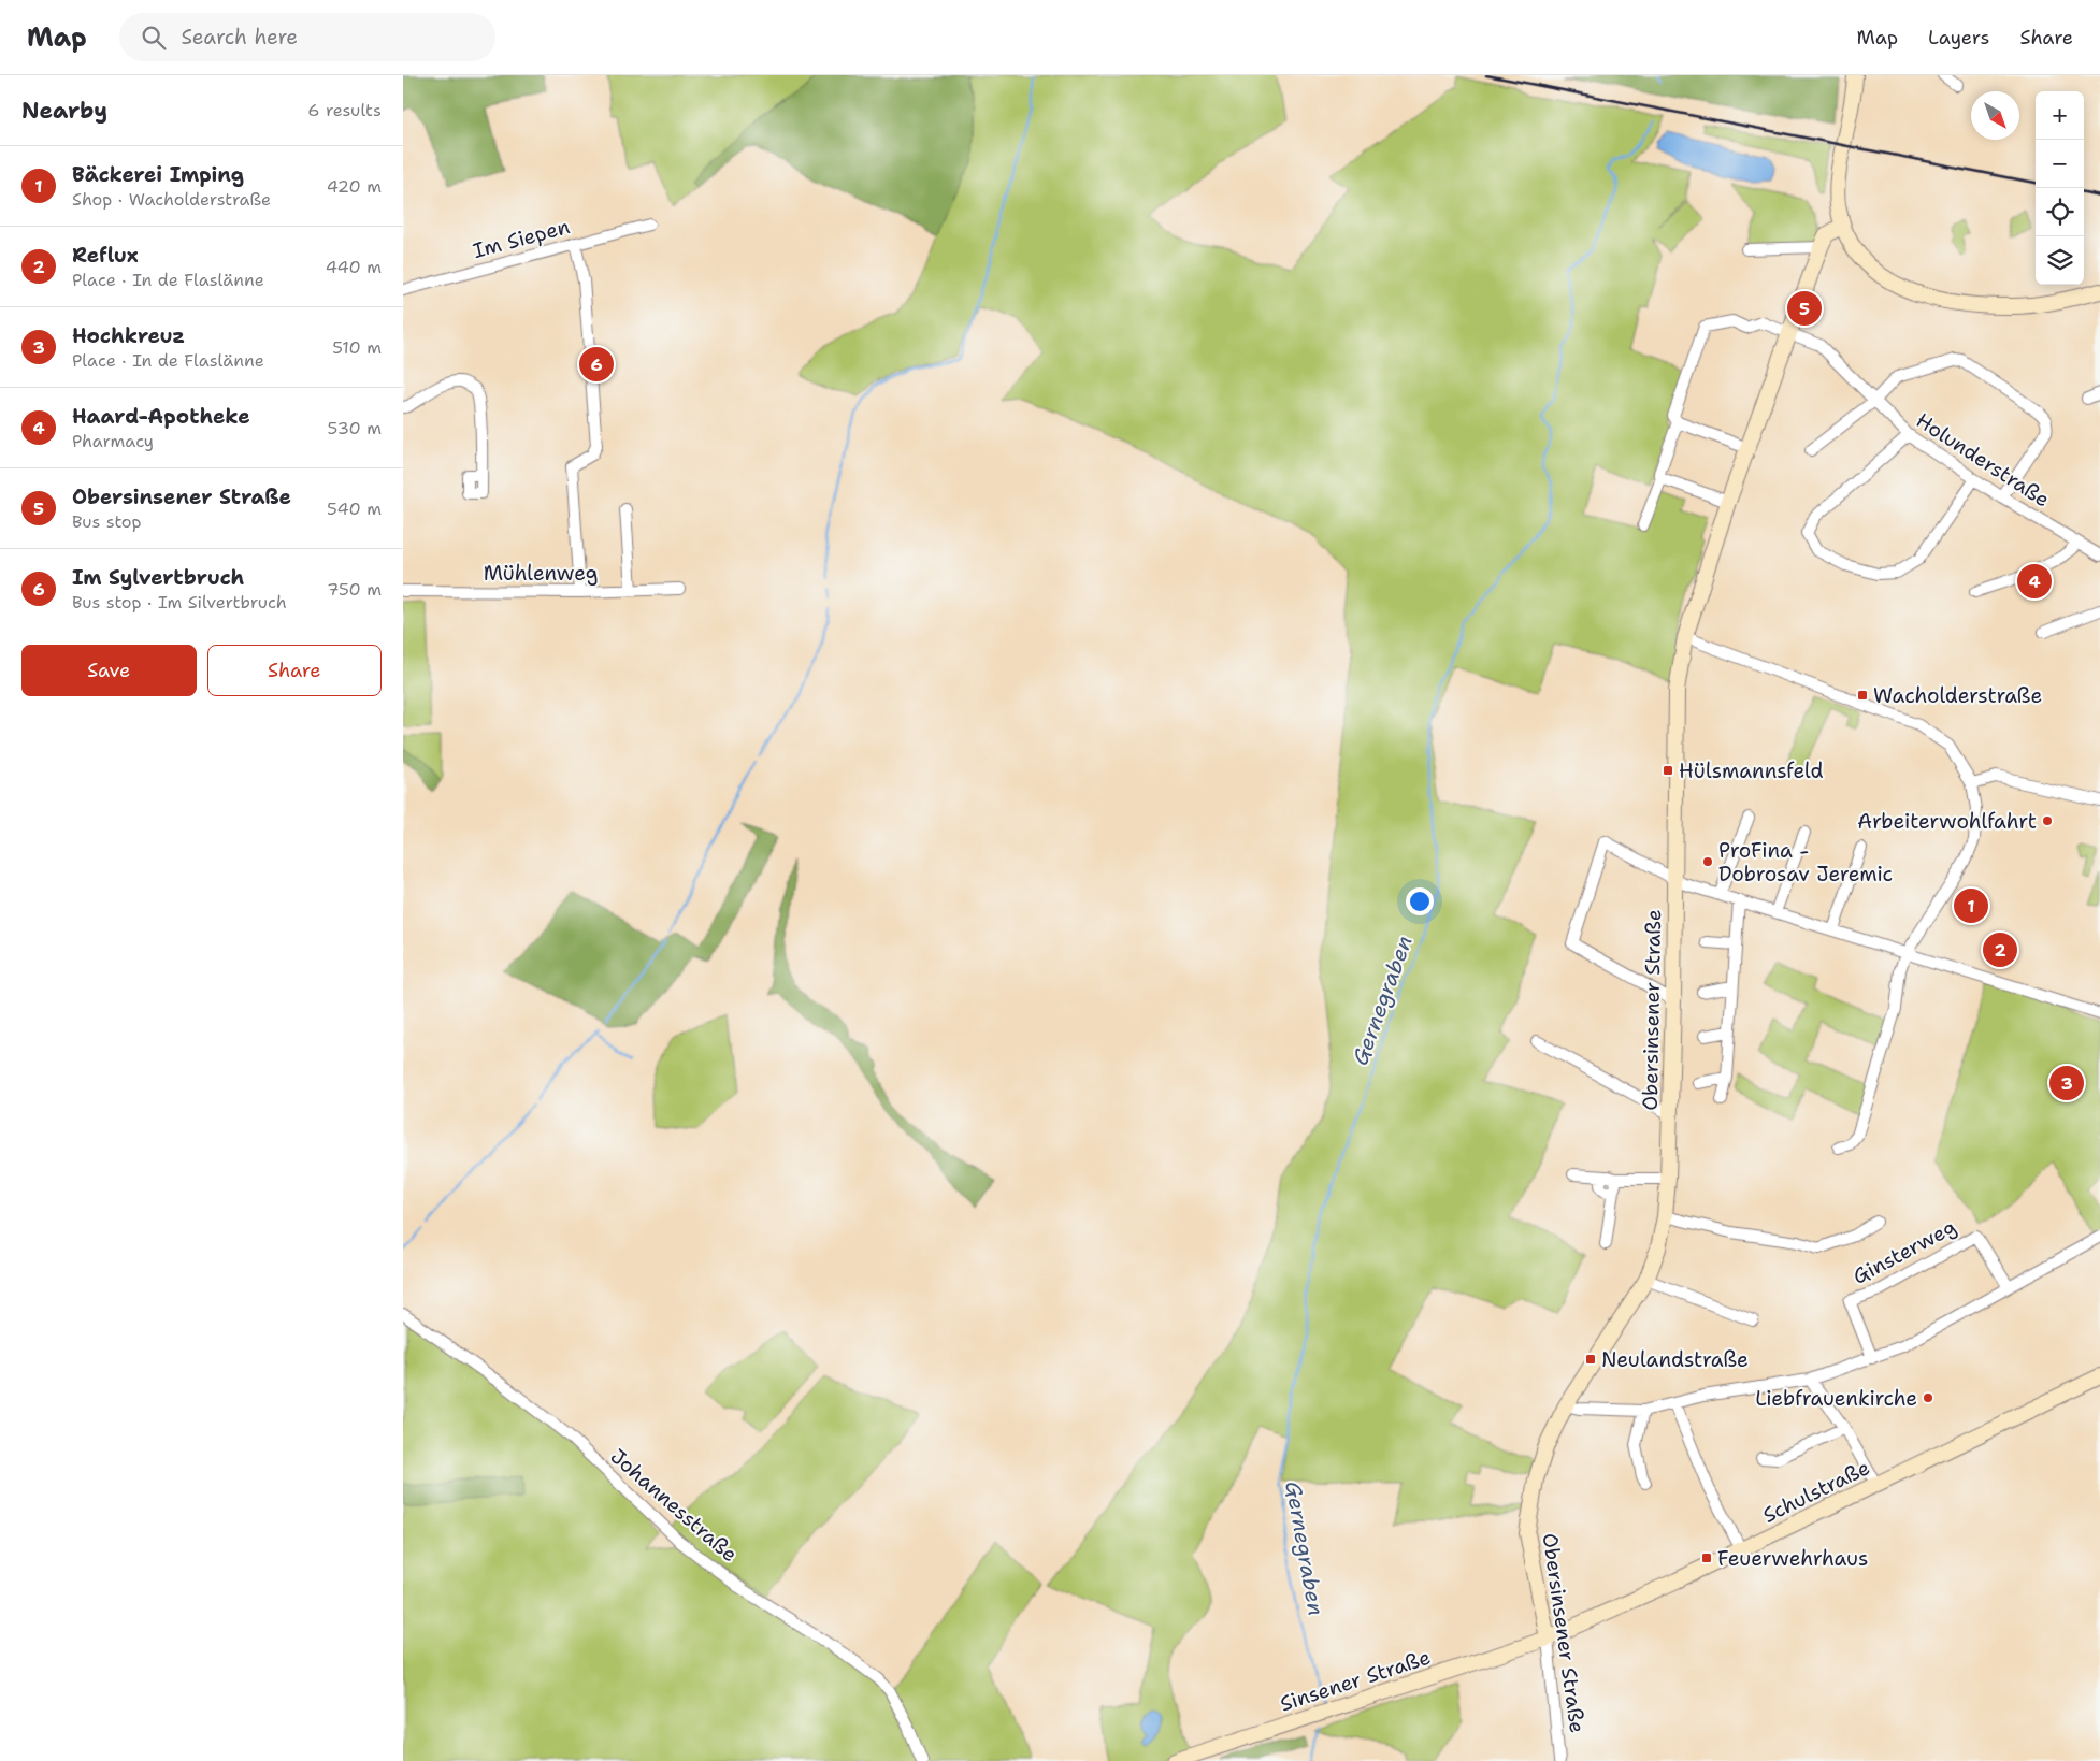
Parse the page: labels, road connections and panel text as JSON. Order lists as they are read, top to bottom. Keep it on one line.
{"streets":{"street":["Im Siepen","Holunderstraße","Mühlenweg","Obersinsener Straße","Ginsterweg","Schulstraße","Johannesstraße","Sinsener Straße"]},"crossings":[["Holunderstraße","Obersinsener Straße"],["Obersinsener Straße","Schulstraße"],["Obersinsener Straße","Sinsener Straße"],["Schulstraße","Sinsener Straße"]],"water":["Gernegraben"],"places":{"transit":["Wacholderstraße","Hülsmannsfeld","Neulandstraße","Feuerwehrhaus"],"other":["Arbeiterwohlfahrt","ProFina - Dobrosav Jeremic","Liebfrauenkirche"]},"north":"bottom right","page":{"header":"Map","search":"Search here","nav":["Map","Layers","Share"],"heading":["Nearby","6 results"],"map_buttons":["+","−"],"list":[{"mark":"1","name":"Bäckerei Imping","note":"Shop · Wacholderstraße","value":"420 m"},{"mark":"2","name":"Reflux","note":"Place · In de Flaslänne","value":"440 m"},{"mark":"3","name":"Hochkreuz","note":"Place · In de Flaslänne","value":"510 m"},{"mark":"4","name":"Haard-Apotheke","note":"Pharmacy","value":"530 m"},{"mark":"5","name":"Obersinsener Straße","note":"Bus stop","value":"540 m"},{"mark":"6","name":"Im Sylvertbruch","note":"Bus stop · Im Silvertbruch","value":"750 m"}],"pins":["5","6","4","1","2","3"],"buttons":["Save","Share"]}}
